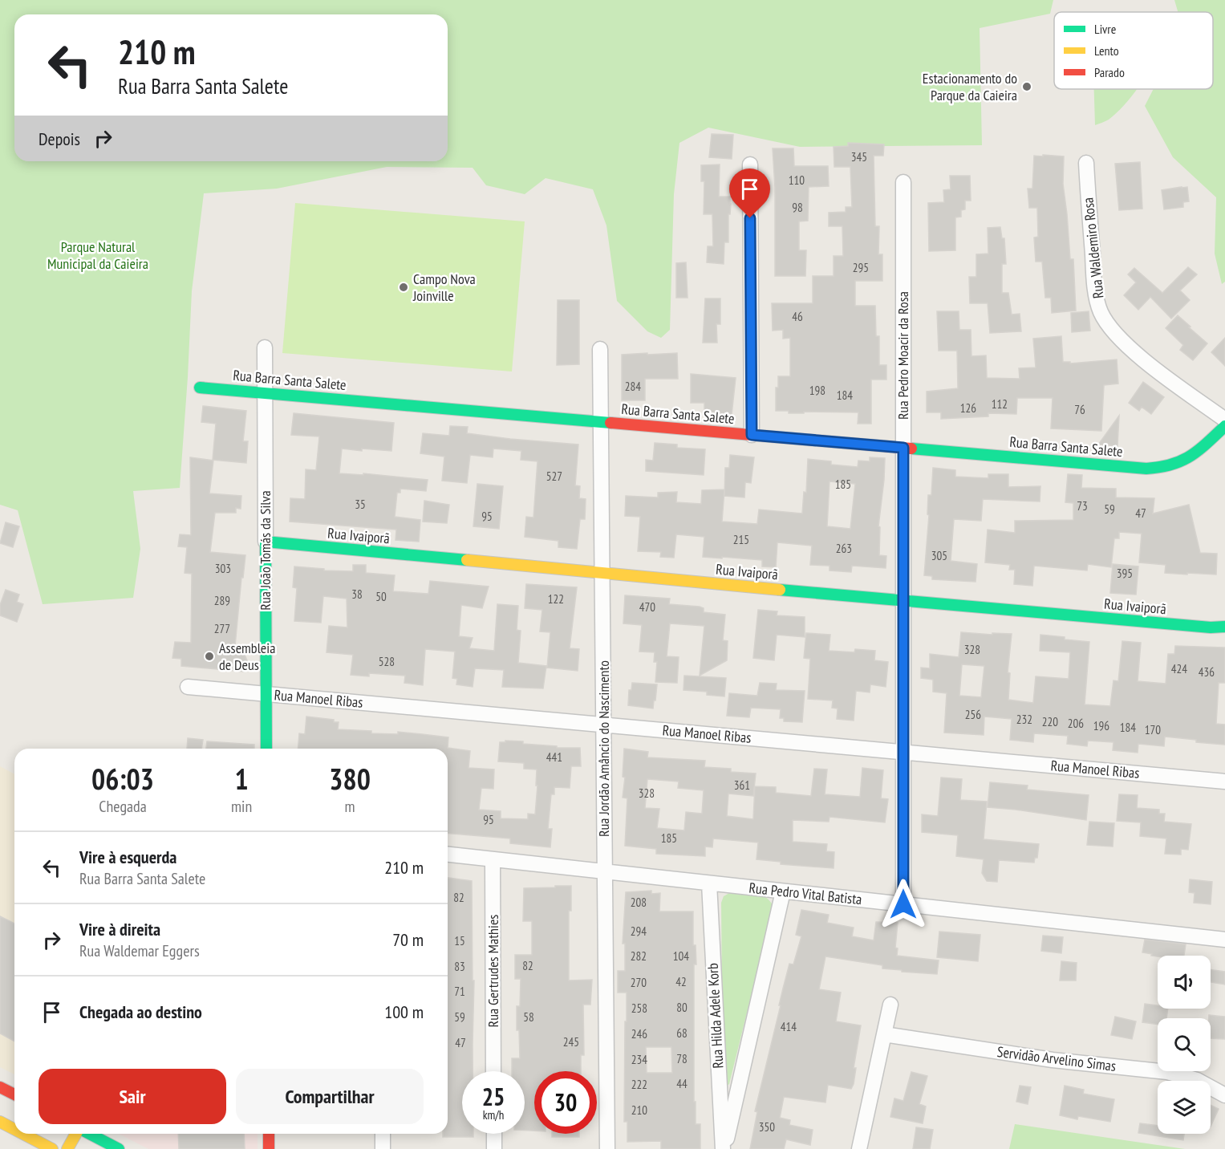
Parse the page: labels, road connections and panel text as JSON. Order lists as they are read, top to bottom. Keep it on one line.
{"streets":{"street":["Rua Waldemiro Rosa","Rua Pedro Moacir da Rosa","Rua Barra Santa Salete","Rua Ivaiporã","Rua João Tomás da Silva","Rua Manoel Ribas","Rua Jordão Amâncio do Nascimento","Rua Pedro Vital Batista","Rua Gertrudes Mathies","Rua Hilda Adele Korb","Servidão Arvelino Simas"]},"crossings":[["Rua Pedro Moacir da Rosa","Rua Barra Santa Salete"],["Rua Pedro Moacir da Rosa","Rua Ivaiporã"],["Rua Pedro Moacir da Rosa","Rua Manoel Ribas"],["Rua Pedro Moacir da Rosa","Rua Pedro Vital Batista"],["Rua Barra Santa Salete","Rua João Tomás da Silva"],["Rua Barra Santa Salete","Rua Jordão Amâncio do Nascimento"],["Rua Ivaiporã","Rua João Tomás da Silva"],["Rua Ivaiporã","Rua Jordão Amâncio do Nascimento"],["Rua João Tomás da Silva","Rua Manoel Ribas"],["Rua Manoel Ribas","Rua Jordão Amâncio do Nascimento"],["Rua Jordão Amâncio do Nascimento","Rua Pedro Vital Batista"],["Rua Pedro Vital Batista","Rua Gertrudes Mathies"],["Rua Pedro Vital Batista","Rua Hilda Adele Korb"]],"parks":["Parque Natural Municipal da Caieira"],"places":["Estacionamento do Parque da Caieira","Campo Nova Joinville","Assembleia de Deus"],"house_numbers":["345","110","98","295","46","284","198","184","112","126","76","527","185","35","73","59","47","95","215","263","305","303","395","38","50","122","289","470","277","328","528","424","436","256","232","220","206","196","184","170","441","361","328","95","185","82","208","294","15","282","104","82","83","42","270","71","80","258","59","58","414","68","246","245","47","78","234","44","222","210","350"],"legend":["Livre","Lento","Parado"],"page":{"turn":["210 m","Rua Barra Santa Salete"],"then":"Depois","eta":["06:03","Chegada","1","min","380","m"],"list":[{"name":"Vire à esquerda","note":"Rua Barra Santa Salete","value":"210 m"},{"name":"Vire à direita","note":"Rua Waldemar Eggers","value":"70 m"},{"name":"Chegada ao destino","value":"100 m"}],"buttons":["Sair","Compartilhar"],"speed":"25 km/h","limit":"30"}}
